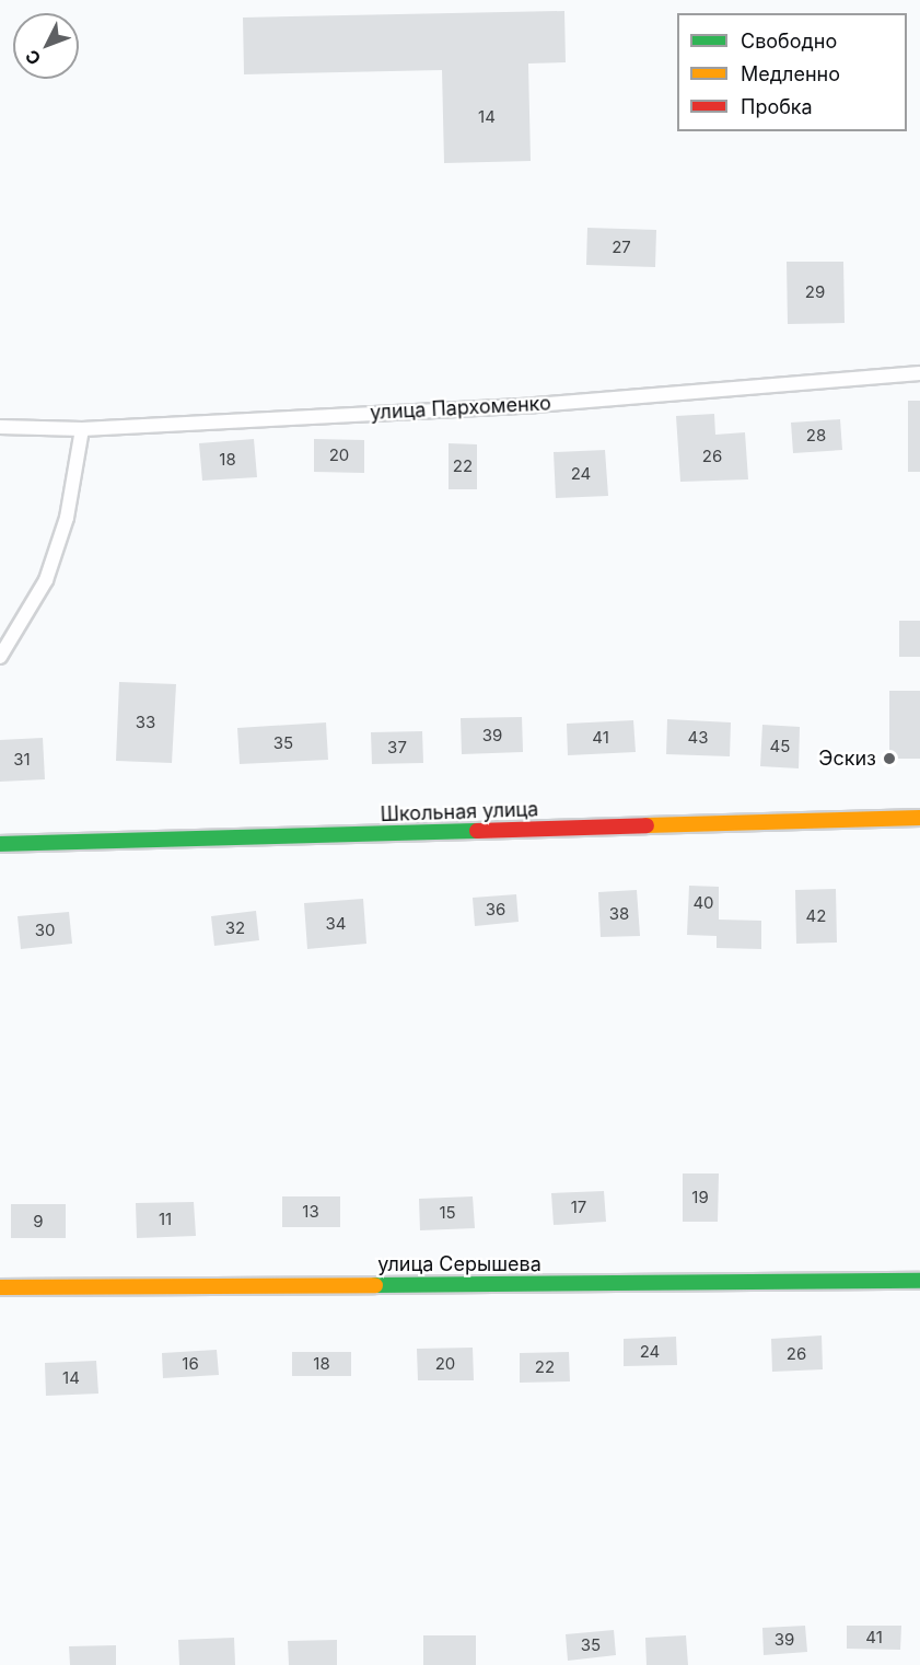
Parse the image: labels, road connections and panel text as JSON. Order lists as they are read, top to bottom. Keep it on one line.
{"streets":{"main road":["Школьная улица","улица Серышева"],"lane":["улица Пархоменко"]},"places":["Эскиз"],"house_numbers":["14","27","29","28","20","26","18","22","24","33","39","41","43","35","45","37","31","40","36","38","42","34","32","30","19","17","13","15","11","9","24","26","16","18","20","22","14","41","39","35"],"legend":["Свободно","Медленно","Пробка"],"north":"bottom left"}
